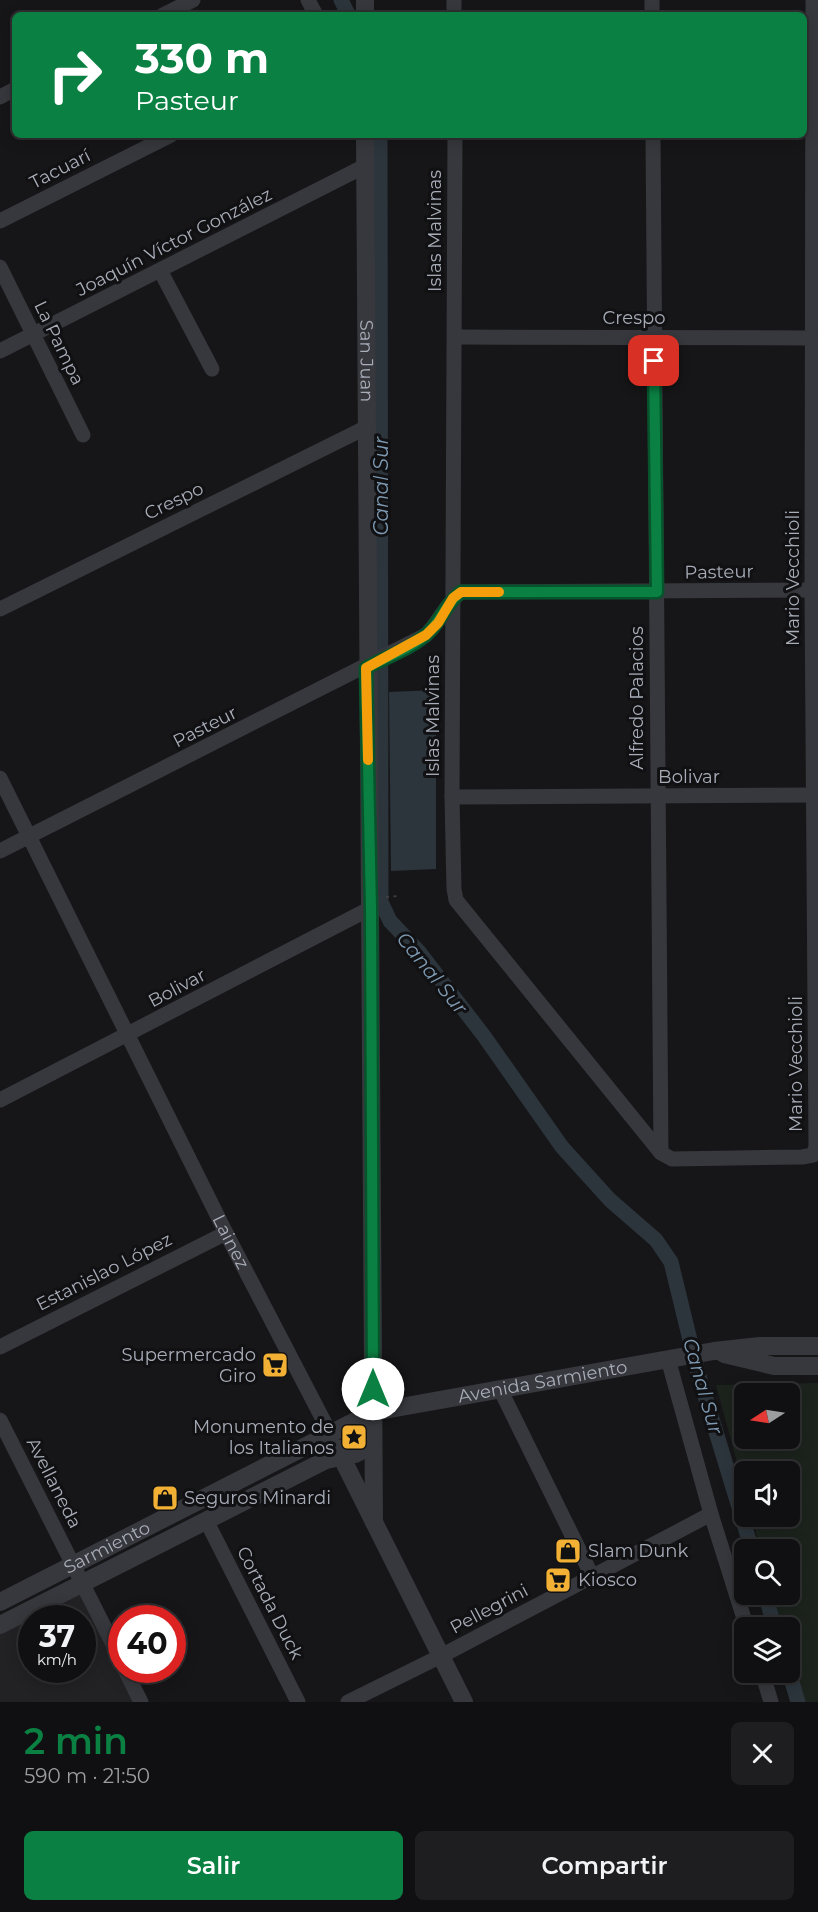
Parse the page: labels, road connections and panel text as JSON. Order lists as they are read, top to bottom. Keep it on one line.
{"streets":{"street":["Tacuarí","Islas Malvinas","Joaquín Víctor González","Crespo","La Pampa","San Juan","Pasteur","Mario Vecchioli","Alfredo Palacios","Bolivar","Lainez","Estanislao López","Avenida Sarmiento","Avellaneda","Sarmiento","Cortada Duck","Pellegrini"]},"crossings":[["Islas Malvinas","Crespo"],["Islas Malvinas","Pasteur"],["Islas Malvinas","Mario Vecchioli"],["Islas Malvinas","Alfredo Palacios"],["Islas Malvinas","Bolivar"],["Joaquín Víctor González","La Pampa"],["Joaquín Víctor González","San Juan"],["Crespo","San Juan"],["Crespo","Mario Vecchioli"],["Crespo","Alfredo Palacios"],["San Juan","Pasteur"],["San Juan","Bolivar"],["San Juan","Lainez"],["San Juan","Avenida Sarmiento"],["San Juan","Sarmiento"],["Pasteur","Mario Vecchioli"],["Pasteur","Alfredo Palacios"],["Pasteur","Lainez"],["Mario Vecchioli","Alfredo Palacios"],["Mario Vecchioli","Bolivar"],["Alfredo Palacios","Bolivar"],["Bolivar","Lainez"],["Lainez","Estanislao López"],["Lainez","Sarmiento"],["Lainez","Pellegrini"],["Avenida Sarmiento","Sarmiento"],["Avellaneda","Sarmiento"],["Sarmiento","Cortada Duck"]],"water":["Canal Sur"],"places":{"supermarket":["Supermercado Giro","Kiosco"],"place":["Monumento de los Italianos"],"shop":["Seguros Minardi","Slam Dunk"]},"north":"left","page":{"turn":["330 m","Pasteur"],"speed":"37 km/h","limit":"40","heading":["2 min","590 m · 21:50"],"buttons":["Salir","Compartir"]}}
